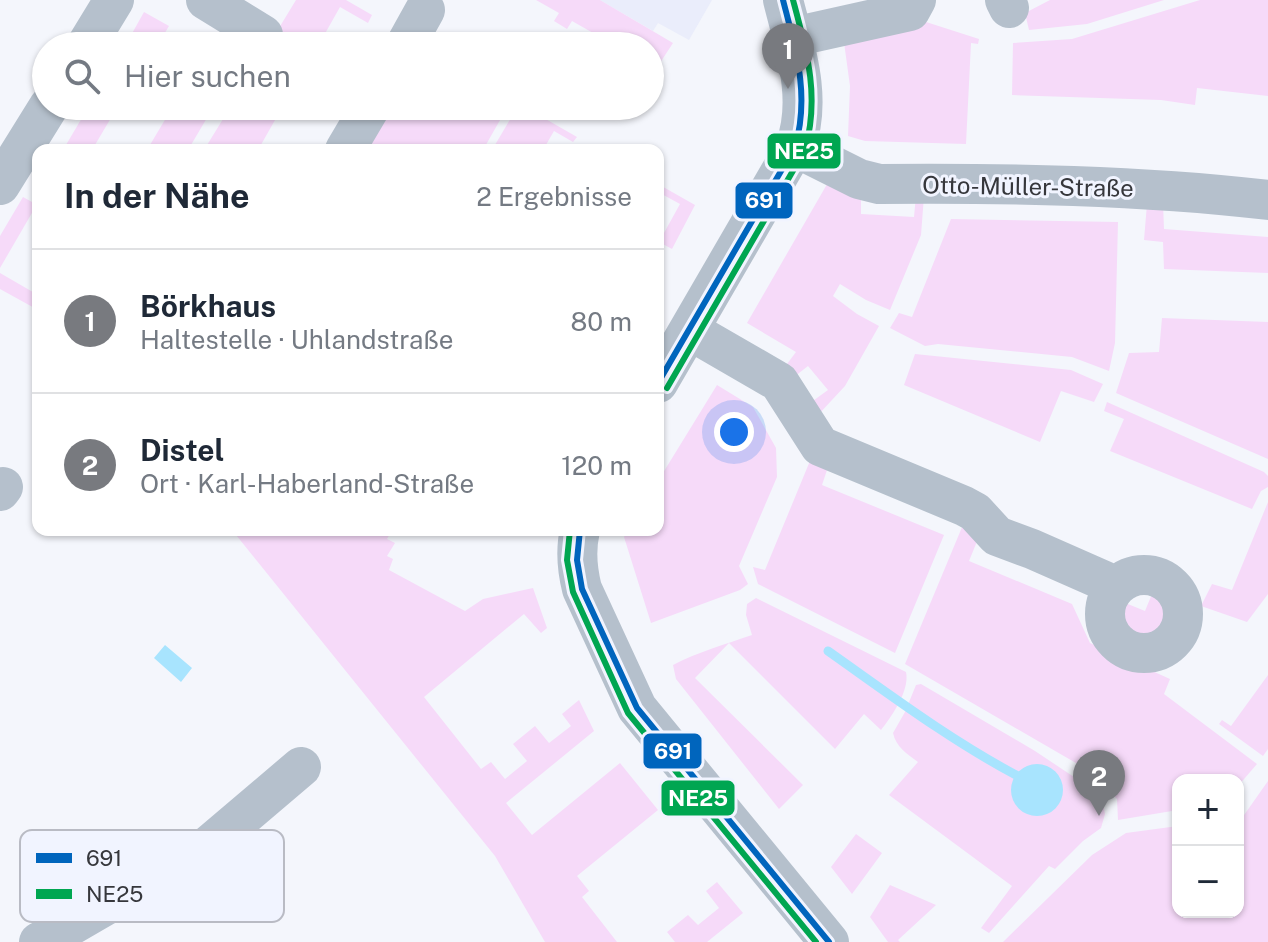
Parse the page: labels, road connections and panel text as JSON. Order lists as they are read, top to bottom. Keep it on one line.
{"streets":{"street":["Otto-Müller-Straße"]},"lines":["transit line 691","transit line NE25"],"legend":["691","NE25"],"page":{"pins":["1","2"],"search":"Hier suchen","heading":["In der Nähe","2 Ergebnisse"],"list":[{"mark":"1","name":"Börkhaus","note":"Haltestelle · Uhlandstraße","value":"80 m"},{"mark":"2","name":"Distel","note":"Ort · Karl-Haberland-Straße","value":"120 m"}],"map_buttons":["+","−"]}}
